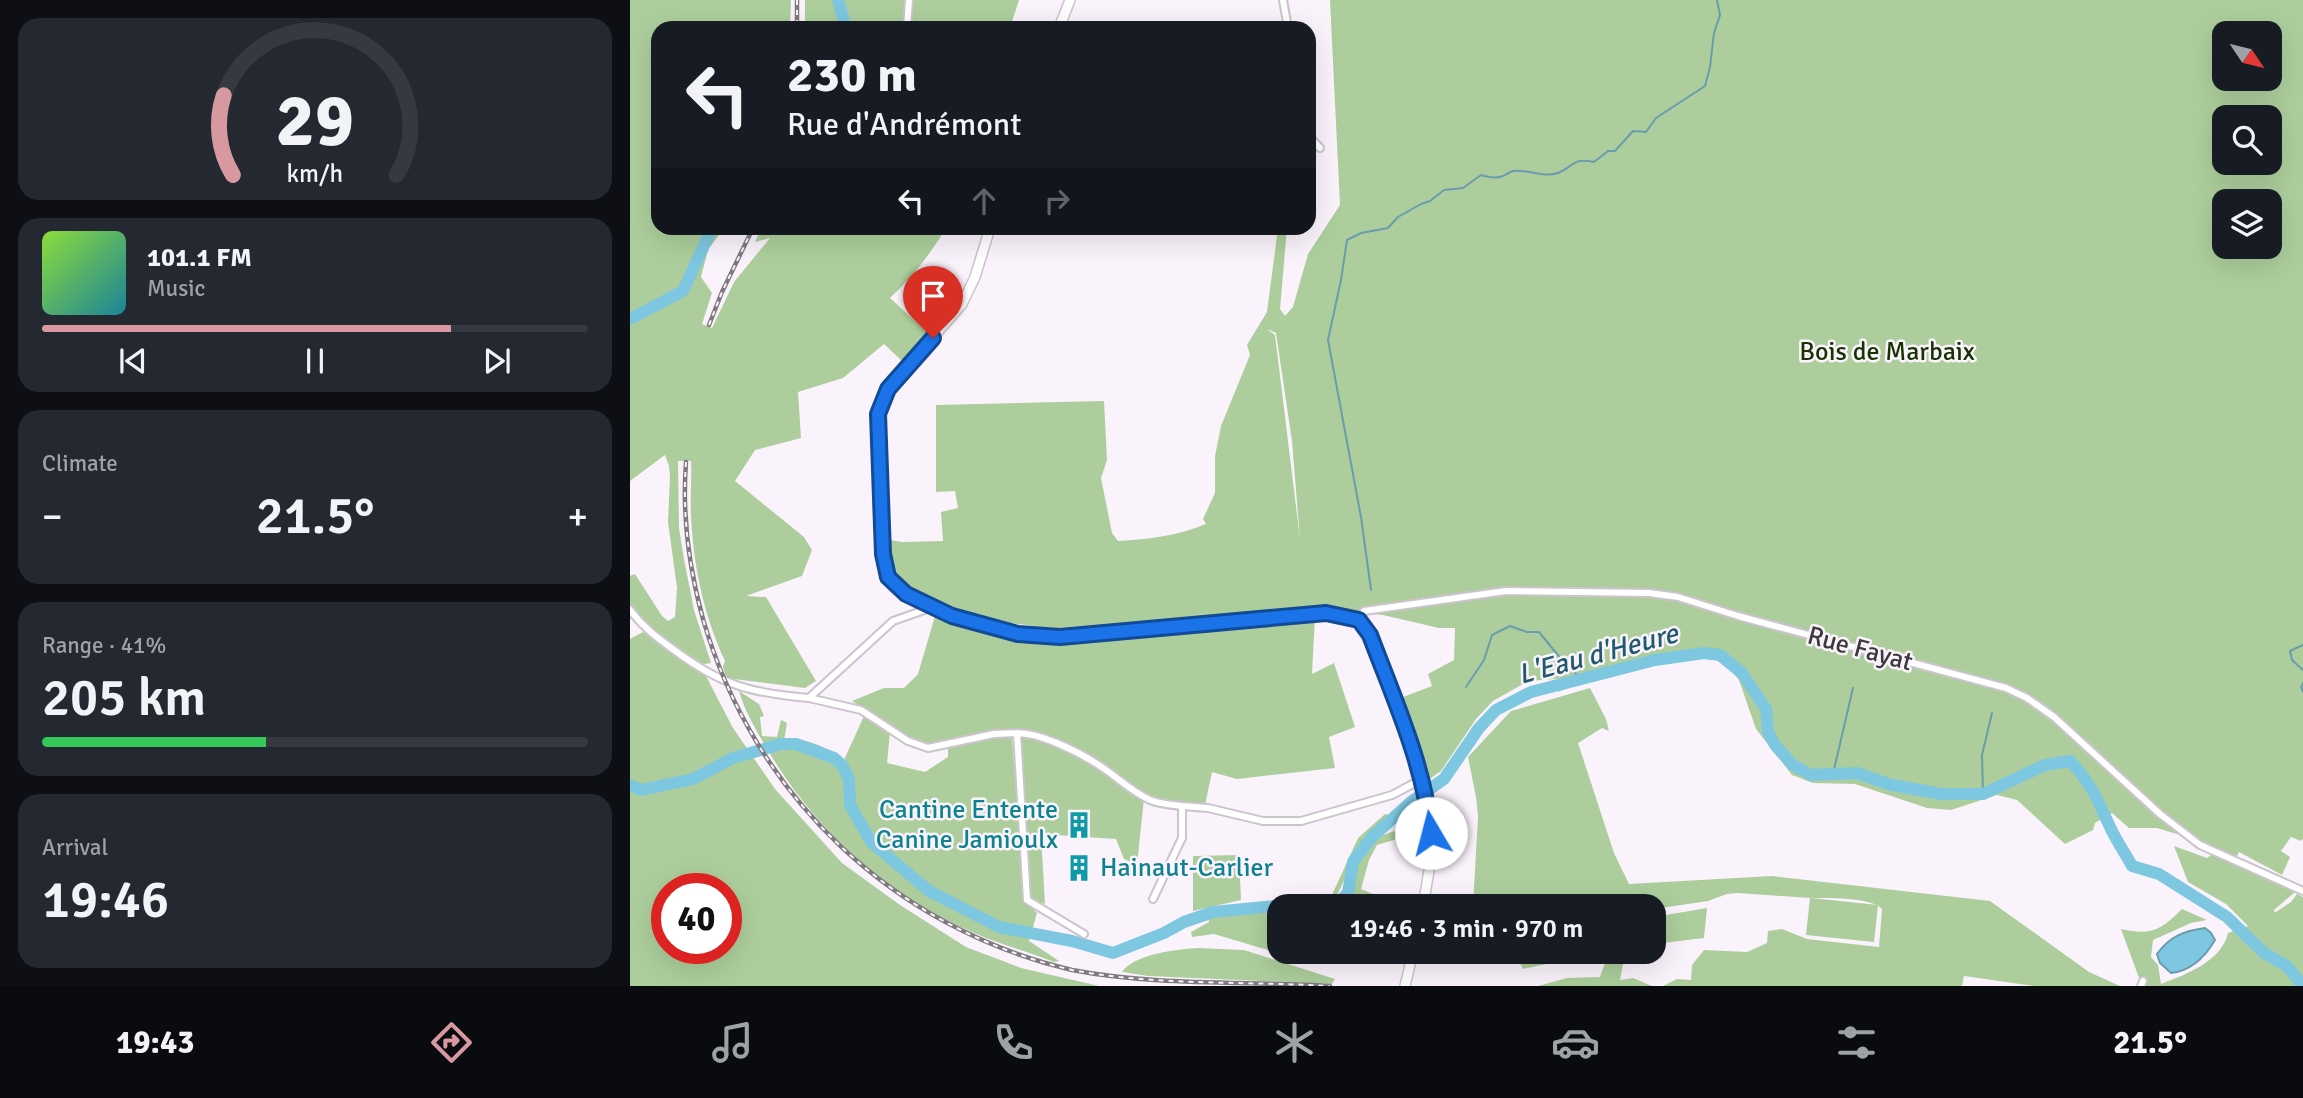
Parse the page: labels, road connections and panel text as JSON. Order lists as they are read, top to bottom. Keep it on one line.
{"streets":{"street":["Rue Fayat"]},"water":["L'Eau d'Heure"],"parks":["Bois de Marbaix"],"places":{"building":["Cantine Entente Canine Jamioulx","Hainaut-Carlier"]},"north":"bottom right","page":{"turn":["230 m","Rue d'Andrémont"],"song":["101.1 FM","Music"],"tile":["Climate",["Range · 41%","205 km"],["Arrival","19:46"]],"heat":["−","21.5°","+"],"limit":"40","trip":"19:46 · 3 min · 970 m","tabs":["19:43","21.5°"],"gauge":["29","km/h"]}}
